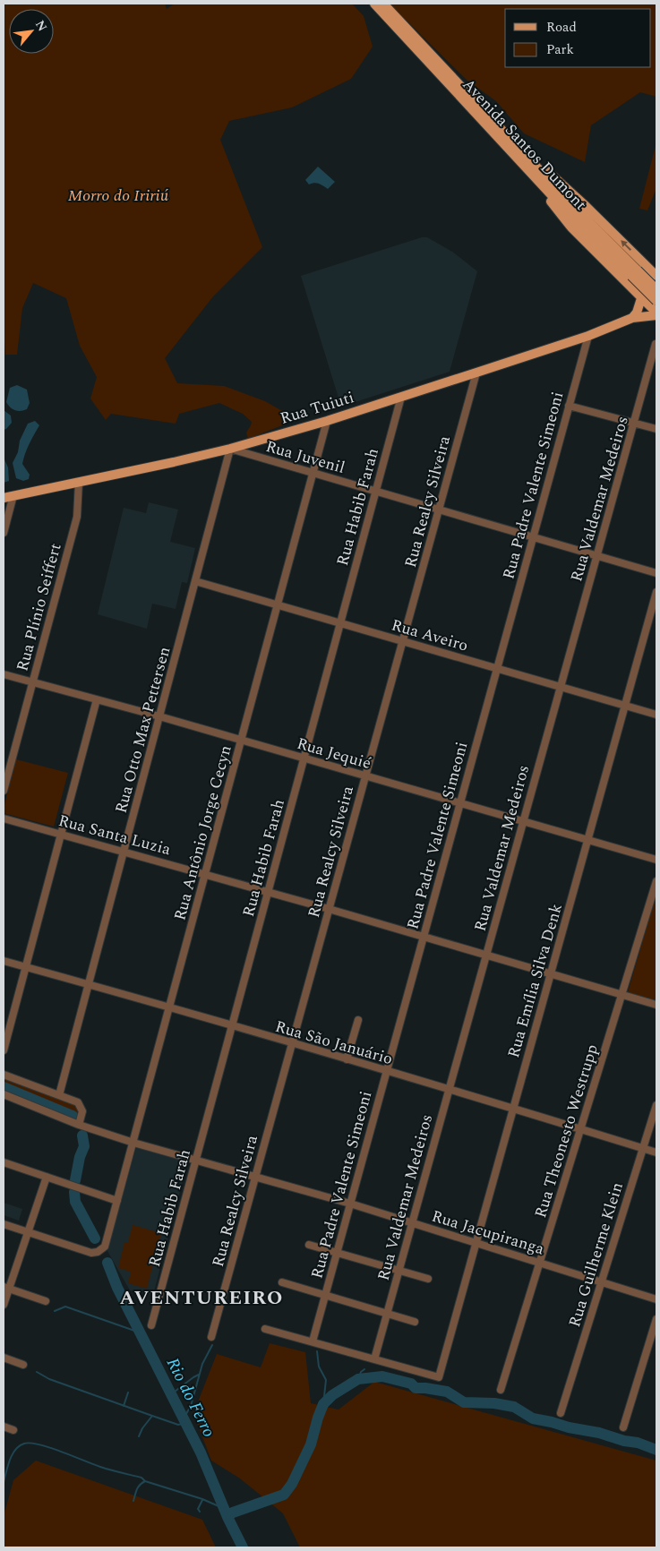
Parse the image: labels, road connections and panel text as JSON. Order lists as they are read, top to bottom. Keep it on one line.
{"streets":{"main road":["Avenida Santos Dumont","Rua Tuiuti"],"street":["Rua Juvenil","Rua Padre Valente Simeoni","Rua Valdemar Medeiros","Rua Realcy Silveira","Rua Habib Farah","Rua Plínio Seiffert","Rua Aveiro","Rua Otto Max Pettersen","Rua Jequié","Rua Antônio Jorge Cecyn","Rua Santa Luzia","Rua Emília Silva Denk","Rua São Januário","Rua Theonesto Westrupp","Rua Jacupiranga","Rua Guilherme Klein"]},"crossings":[["Rua Tuiuti","Rua Juvenil"],["Rua Tuiuti","Rua Padre Valente Simeoni"],["Rua Tuiuti","Rua Realcy Silveira"],["Rua Tuiuti","Rua Habib Farah"],["Rua Tuiuti","Rua Plínio Seiffert"],["Rua Tuiuti","Rua Otto Max Pettersen"],["Rua Tuiuti","Rua Antônio Jorge Cecyn"],["Rua Juvenil","Rua Padre Valente Simeoni"],["Rua Juvenil","Rua Valdemar Medeiros"],["Rua Juvenil","Rua Realcy Silveira"],["Rua Juvenil","Rua Habib Farah"],["Rua Juvenil","Rua Otto Max Pettersen"],["Rua Juvenil","Rua Antônio Jorge Cecyn"],["Rua Padre Valente Simeoni","Rua Aveiro"],["Rua Padre Valente Simeoni","Rua Jequié"],["Rua Padre Valente Simeoni","Rua Santa Luzia"],["Rua Padre Valente Simeoni","Rua São Januário"],["Rua Padre Valente Simeoni","Rua Jacupiranga"],["Rua Valdemar Medeiros","Rua Aveiro"],["Rua Valdemar Medeiros","Rua Jequié"],["Rua Valdemar Medeiros","Rua Santa Luzia"],["Rua Valdemar Medeiros","Rua Emília Silva Denk"],["Rua Valdemar Medeiros","Rua São Januário"],["Rua Valdemar Medeiros","Rua Jacupiranga"],["Rua Realcy Silveira","Rua Aveiro"],["Rua Realcy Silveira","Rua Jequié"],["Rua Realcy Silveira","Rua Santa Luzia"],["Rua Realcy Silveira","Rua São Januário"],["Rua Realcy Silveira","Rua Jacupiranga"],["Rua Habib Farah","Rua Aveiro"],["Rua Habib Farah","Rua Jequié"],["Rua Habib Farah","Rua Santa Luzia"],["Rua Habib Farah","Rua São Januário"],["Rua Habib Farah","Rua Jacupiranga"],["Rua Plínio Seiffert","Rua Jequié"],["Rua Aveiro","Rua Otto Max Pettersen"],["Rua Aveiro","Rua Antônio Jorge Cecyn"],["Rua Aveiro","Rua Emília Silva Denk"],["Rua Otto Max Pettersen","Rua Jequié"],["Rua Otto Max Pettersen","Rua Santa Luzia"],["Rua Otto Max Pettersen","Rua São Januário"],["Rua Jequié","Rua Antônio Jorge Cecyn"],["Rua Jequié","Rua Emília Silva Denk"],["Rua Antônio Jorge Cecyn","Rua Santa Luzia"],["Rua Antônio Jorge Cecyn","Rua São Januário"],["Rua Antônio Jorge Cecyn","Rua Jacupiranga"],["Rua Santa Luzia","Rua Emília Silva Denk"],["Rua Santa Luzia","Rua Theonesto Westrupp"],["Rua Emília Silva Denk","Rua São Januário"],["Rua Emília Silva Denk","Rua Jacupiranga"],["Rua São Januário","Rua Theonesto Westrupp"],["Rua São Januário","Rua Guilherme Klein"],["Rua Theonesto Westrupp","Rua Jacupiranga"],["Rua Jacupiranga","Rua Guilherme Klein"]],"districts":["AVENTUREIRO"],"water":["Rio do Ferro"],"parks":["Morro do Iririú"],"legend":["Road","Park"],"north":"top right"}
